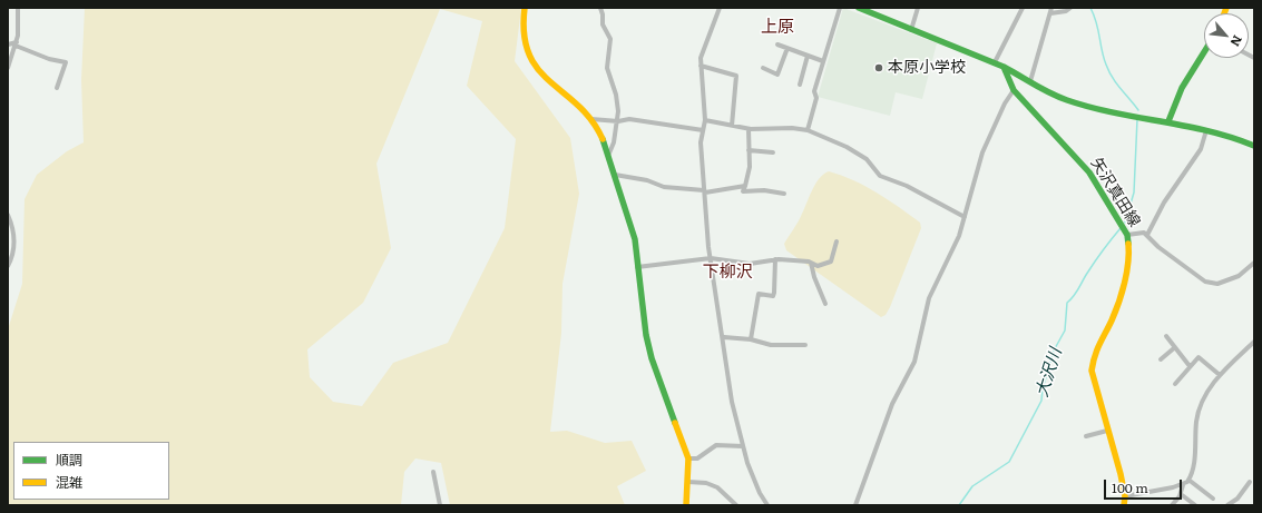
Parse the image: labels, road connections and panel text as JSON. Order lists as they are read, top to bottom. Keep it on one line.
{"streets":{"street":["矢沢真田線"]},"districts":["上原","下柳沢"],"water":["大沢川"],"places":["本原小学校"],"legend":["順調","混雑"],"scale_bar":"100 m","north":"bottom right"}
